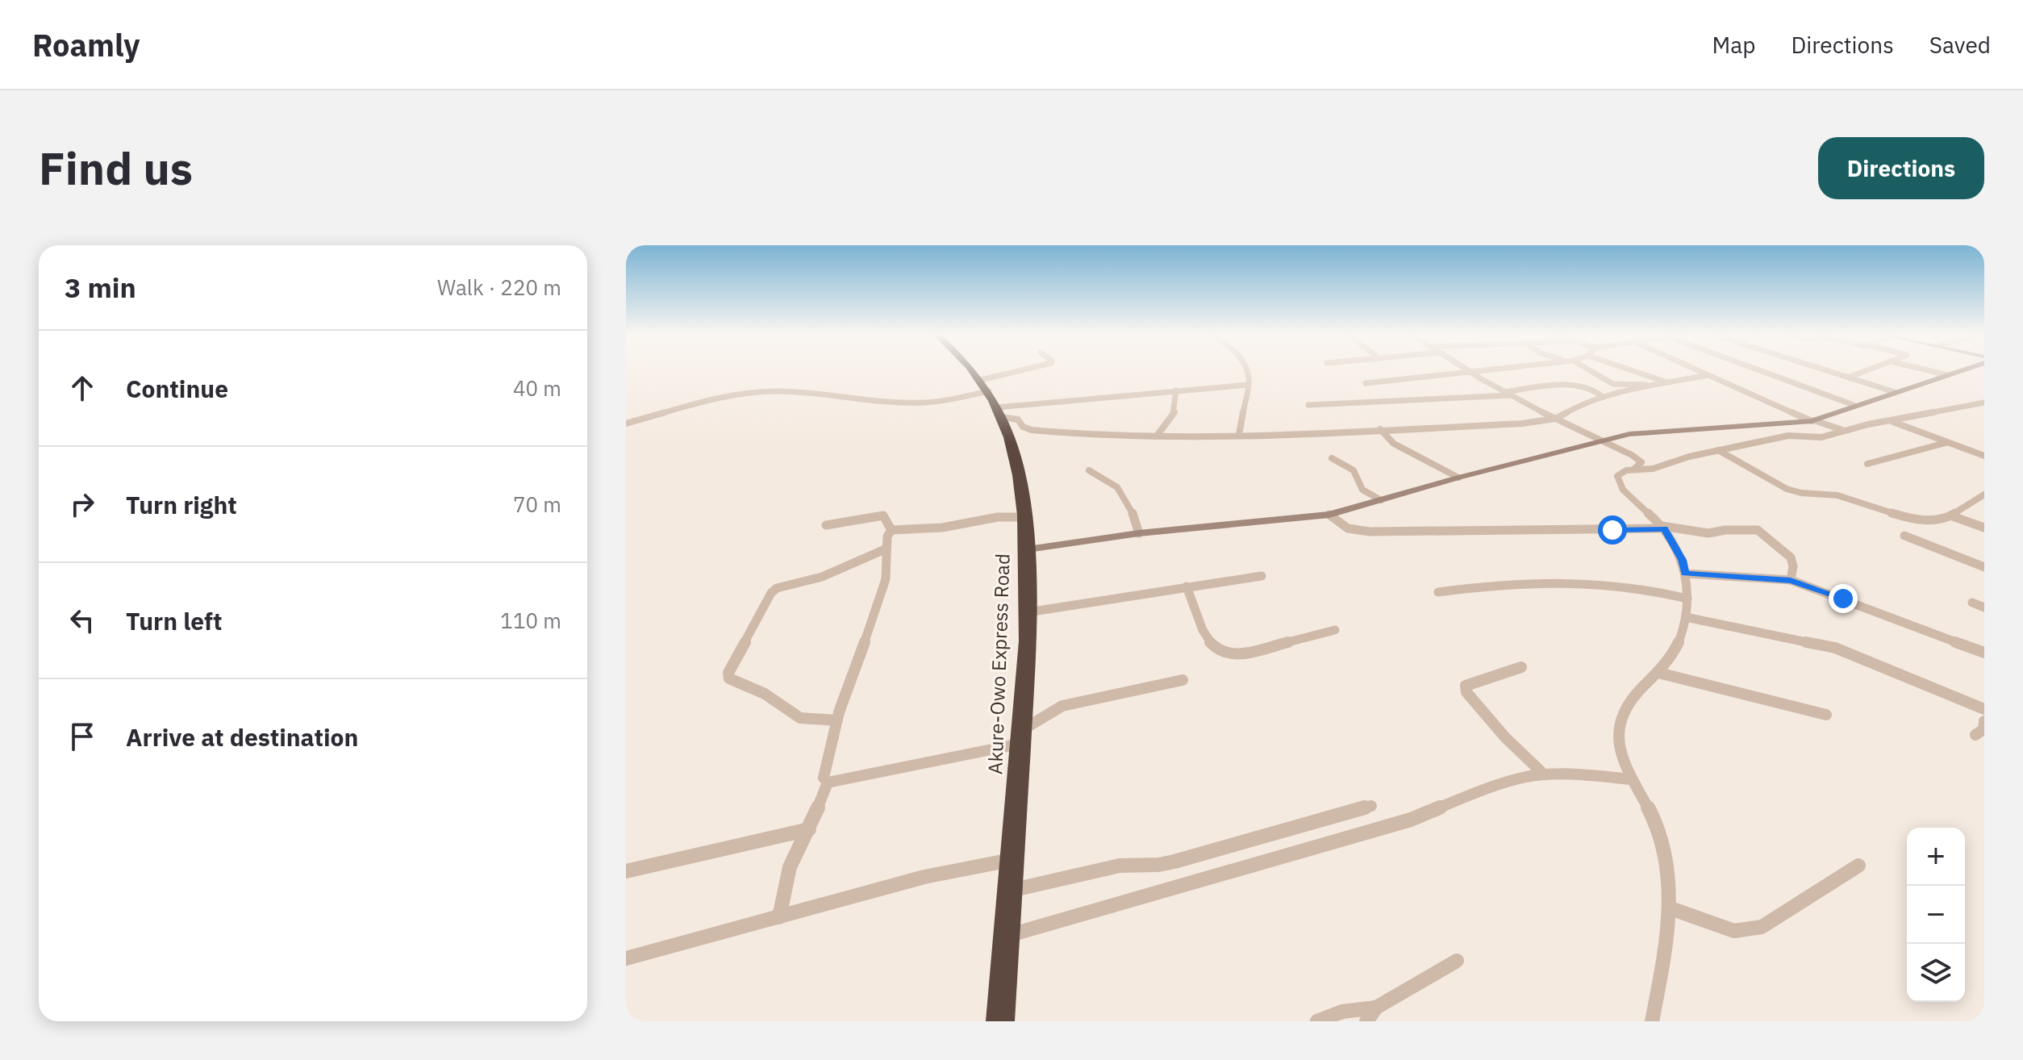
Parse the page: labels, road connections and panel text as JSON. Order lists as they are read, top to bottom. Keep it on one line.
{"streets":{"highway":["Akure-Owo Express Road"]},"page":{"header":"Roamly","nav":["Map","Directions","Saved"],"buttons":"Directions","title":"Find us","heading":["3 min","Walk · 220 m"],"list":[["Continue","40 m"],["Turn right","70 m"],["Turn left","110 m"],"Arrive at destination"],"map_buttons":["+","−"]}}
